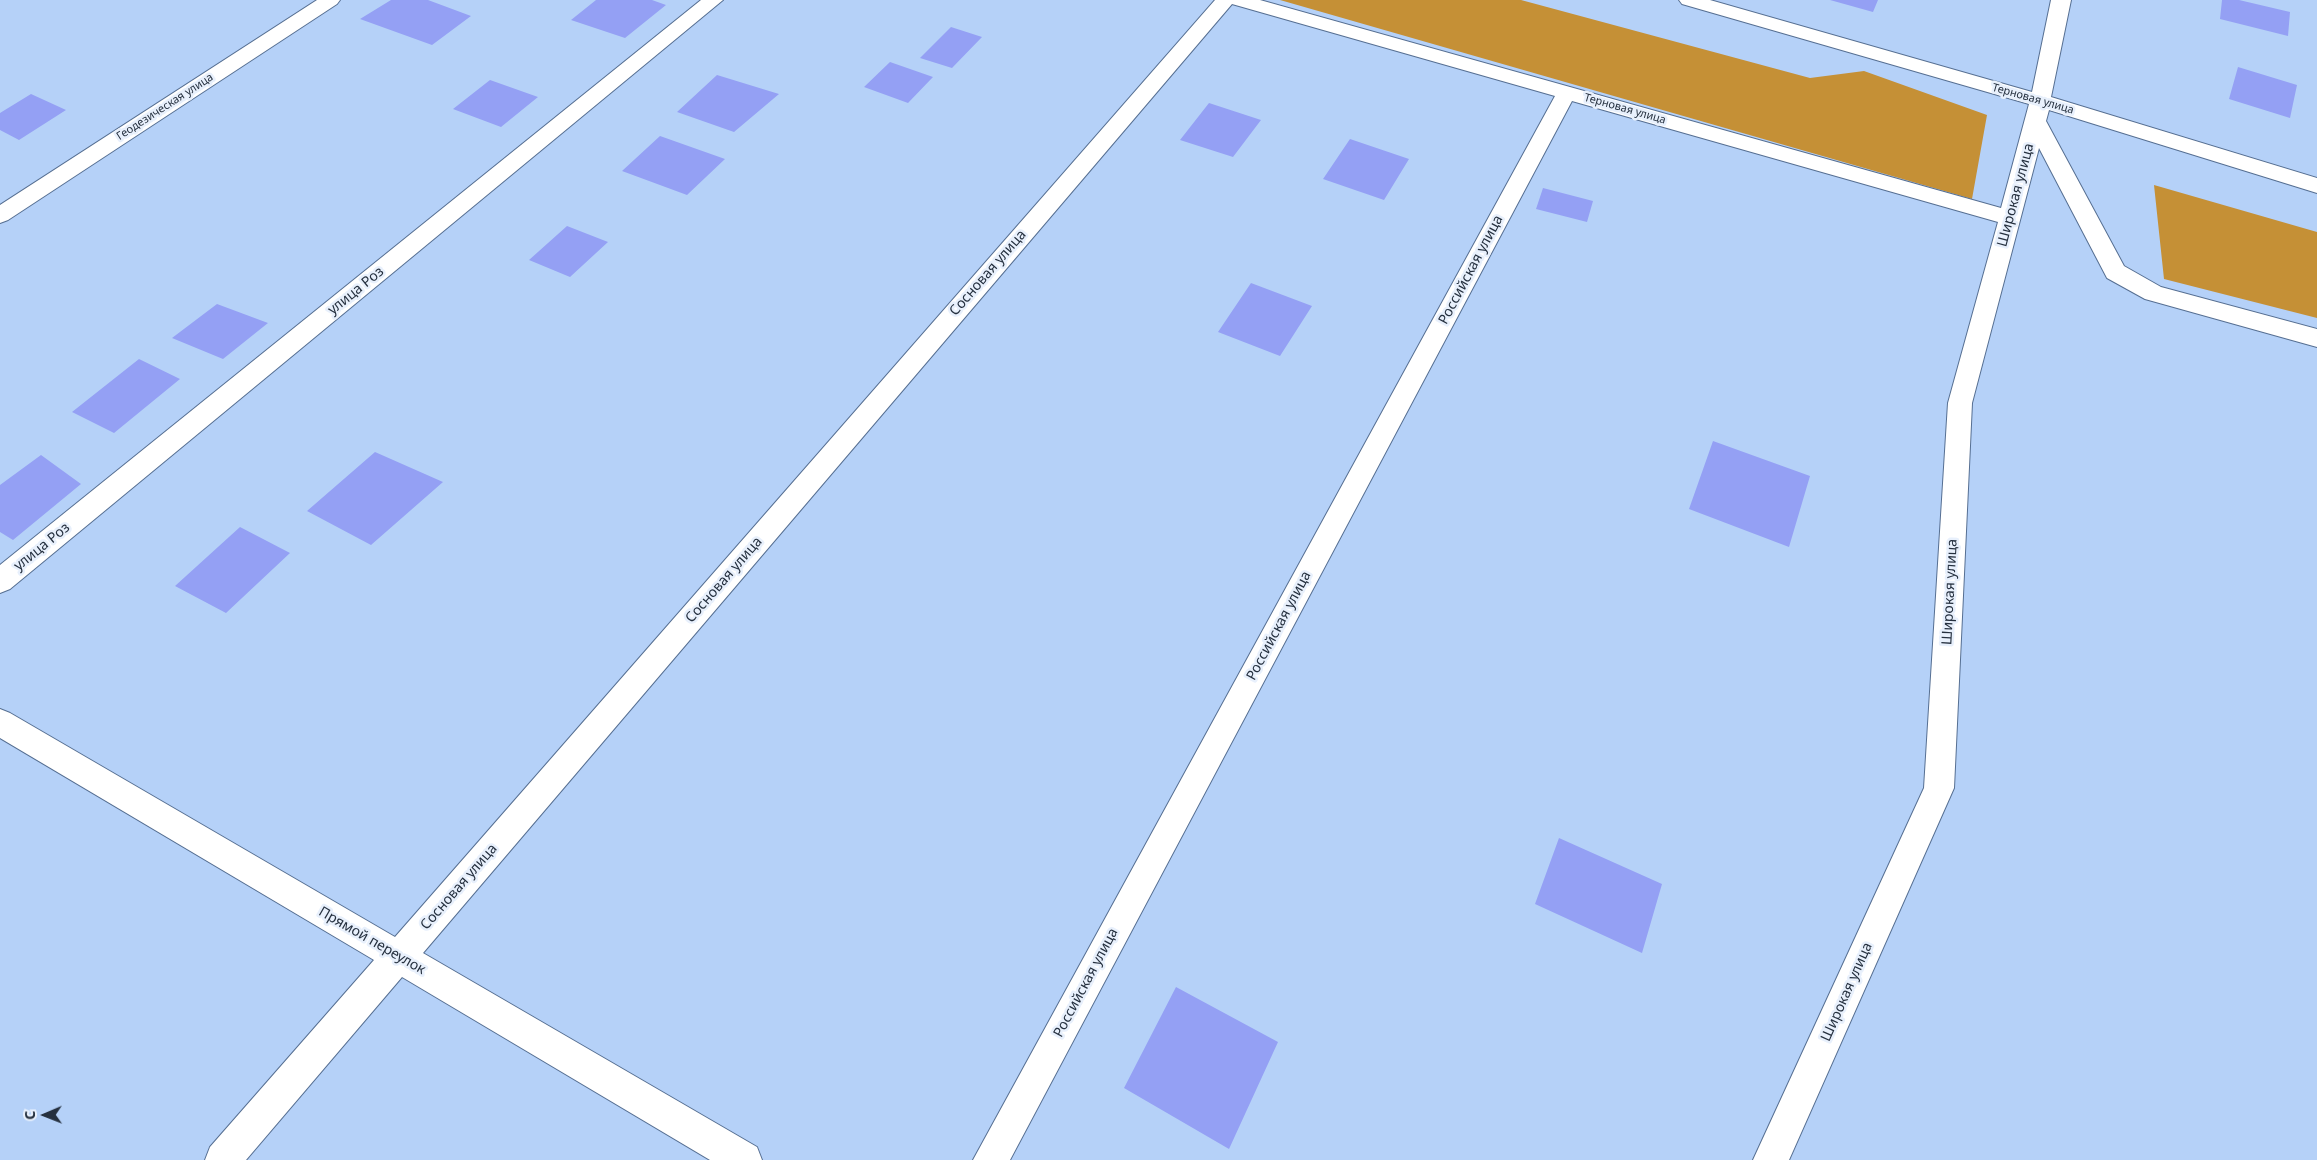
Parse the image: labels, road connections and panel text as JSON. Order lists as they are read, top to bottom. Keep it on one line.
{"streets":{"street":["Терновая улица","Геодезическая улица","Широкая улица","Российская улица","Сосновая улица","улица Роз","Прямой переулок"]},"crossings":[["Терновая улица","Широкая улица"],["Терновая улица","Российская улица"],["Сосновая улица","Прямой переулок"]],"north":"left"}
